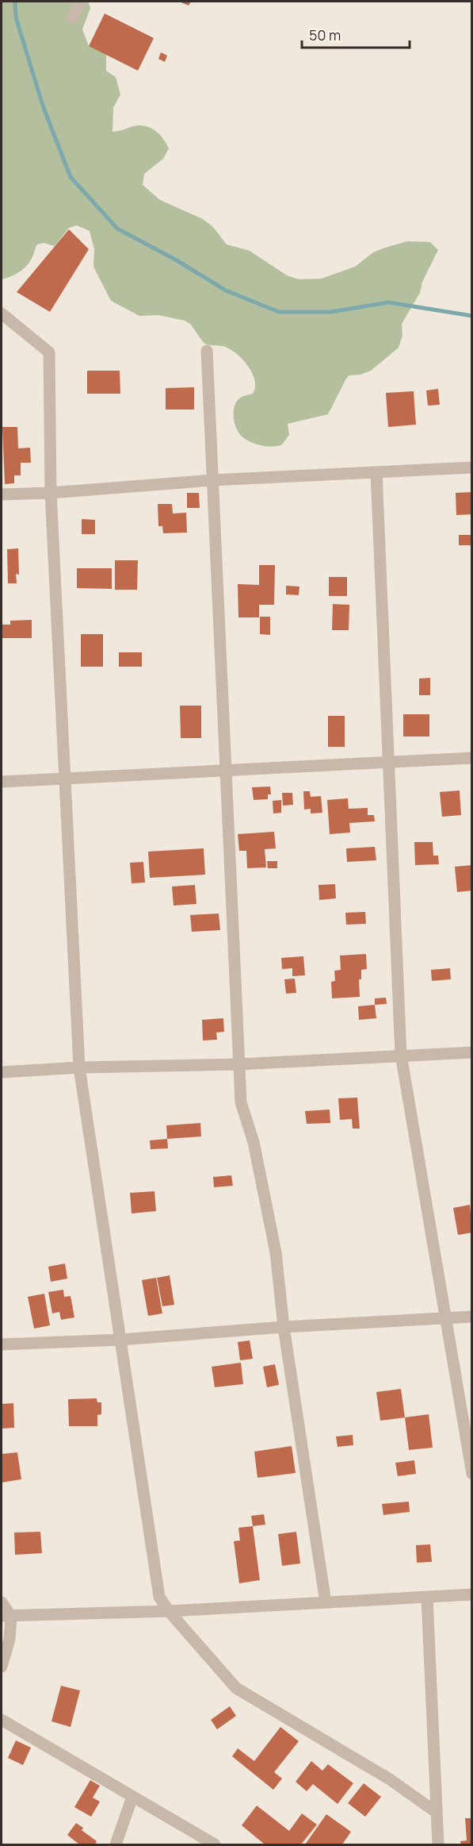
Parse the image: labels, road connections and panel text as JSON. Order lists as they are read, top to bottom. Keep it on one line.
{"scale_bar":"50 m"}
